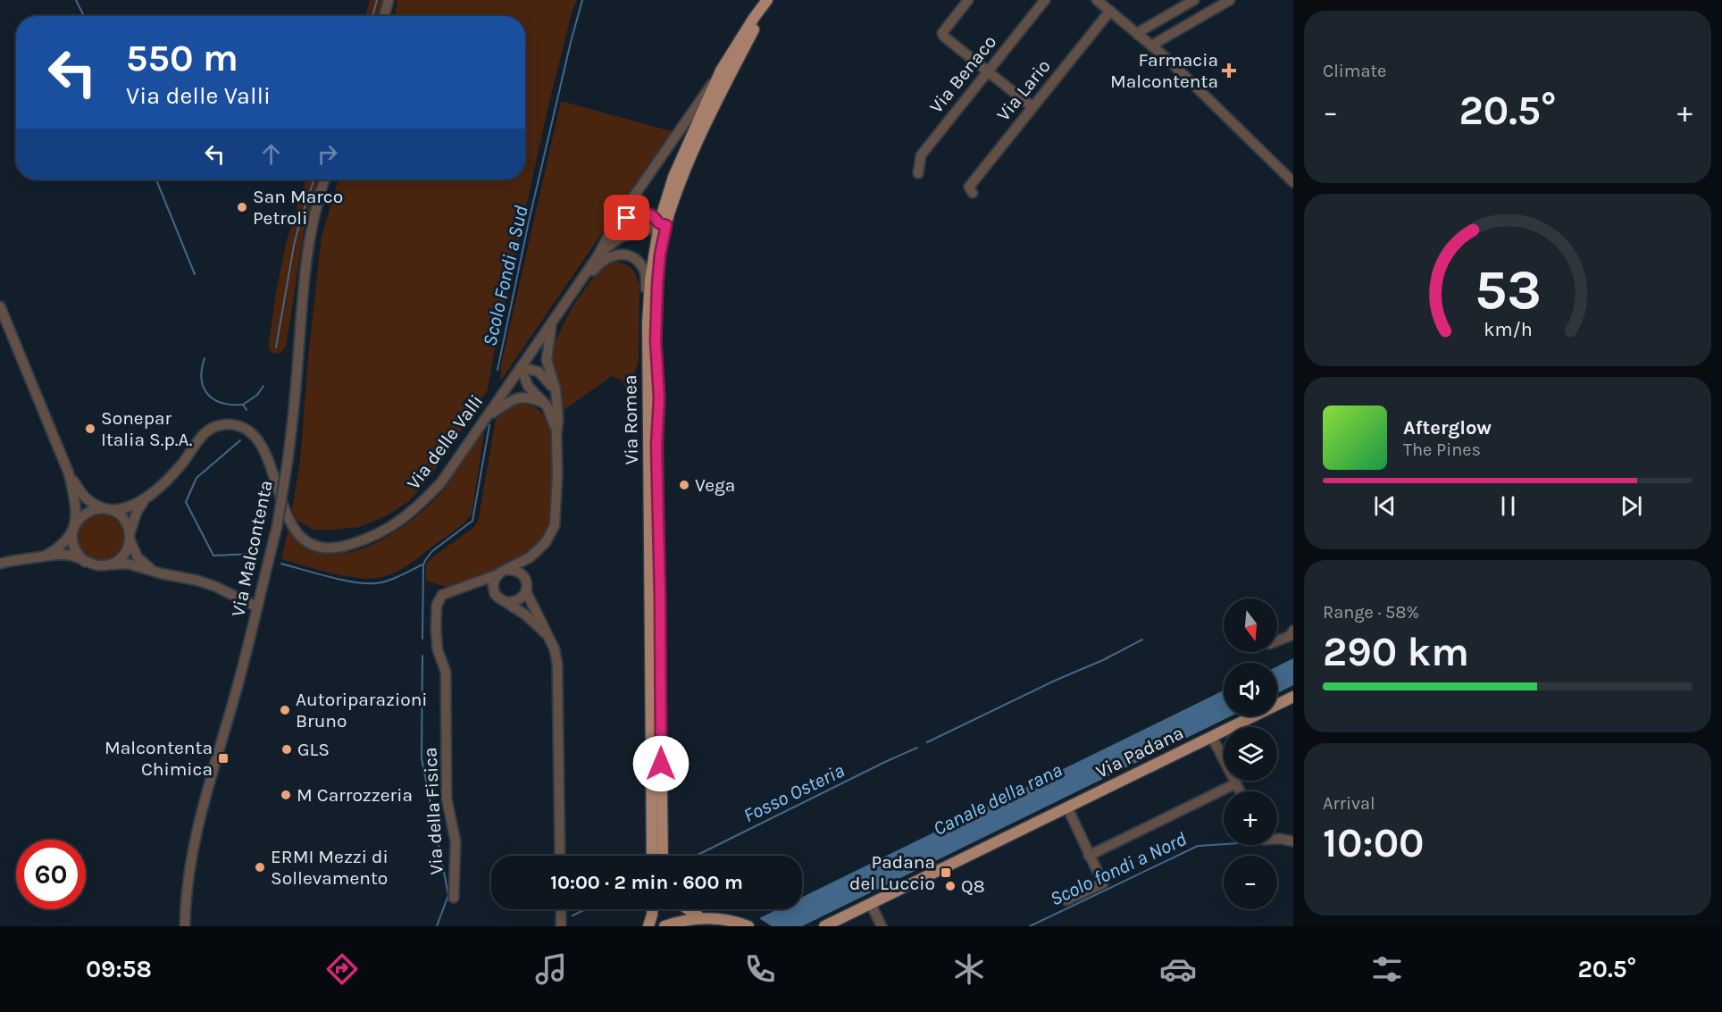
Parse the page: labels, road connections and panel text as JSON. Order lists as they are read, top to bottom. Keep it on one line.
{"streets":{"main road":["Via Romea","Via Padana"],"street":["Via Benaco","Via Lario","Via delle Valli","Via Malcontenta","Via della Fisica"]},"crossings":[["Via Romea","Via delle Valli"],["Via delle Valli","Via della Fisica"]],"water":["Scolo Fondi a Sud","Fosso Osteria","Canale della rana","Scolo fondi a Nord"],"places":{"health":["Farmacia Malcontenta"],"other":["San Marco Petroli","Sonepar Italia S.p.A.","Vega","Autoriparazioni Bruno","GLS","M Carrozzeria","ERMI Mezzi di Sollevamento","Q8"],"transit":["Malcontenta Chimica","Padana del Luccio"]},"north":"bottom","page":{"tile":["Climate",["Range · 58%","290 km"],["Arrival","10:00"]],"turn":["550 m","Via delle Valli"],"heat":["−","20.5°","+"],"song":["Afterglow","The Pines"],"map_buttons":["+","−"],"limit":"60","trip":"10:00 · 2 min · 600 m","tabs":["09:58","20.5°"],"gauge":["53","km/h"]}}
